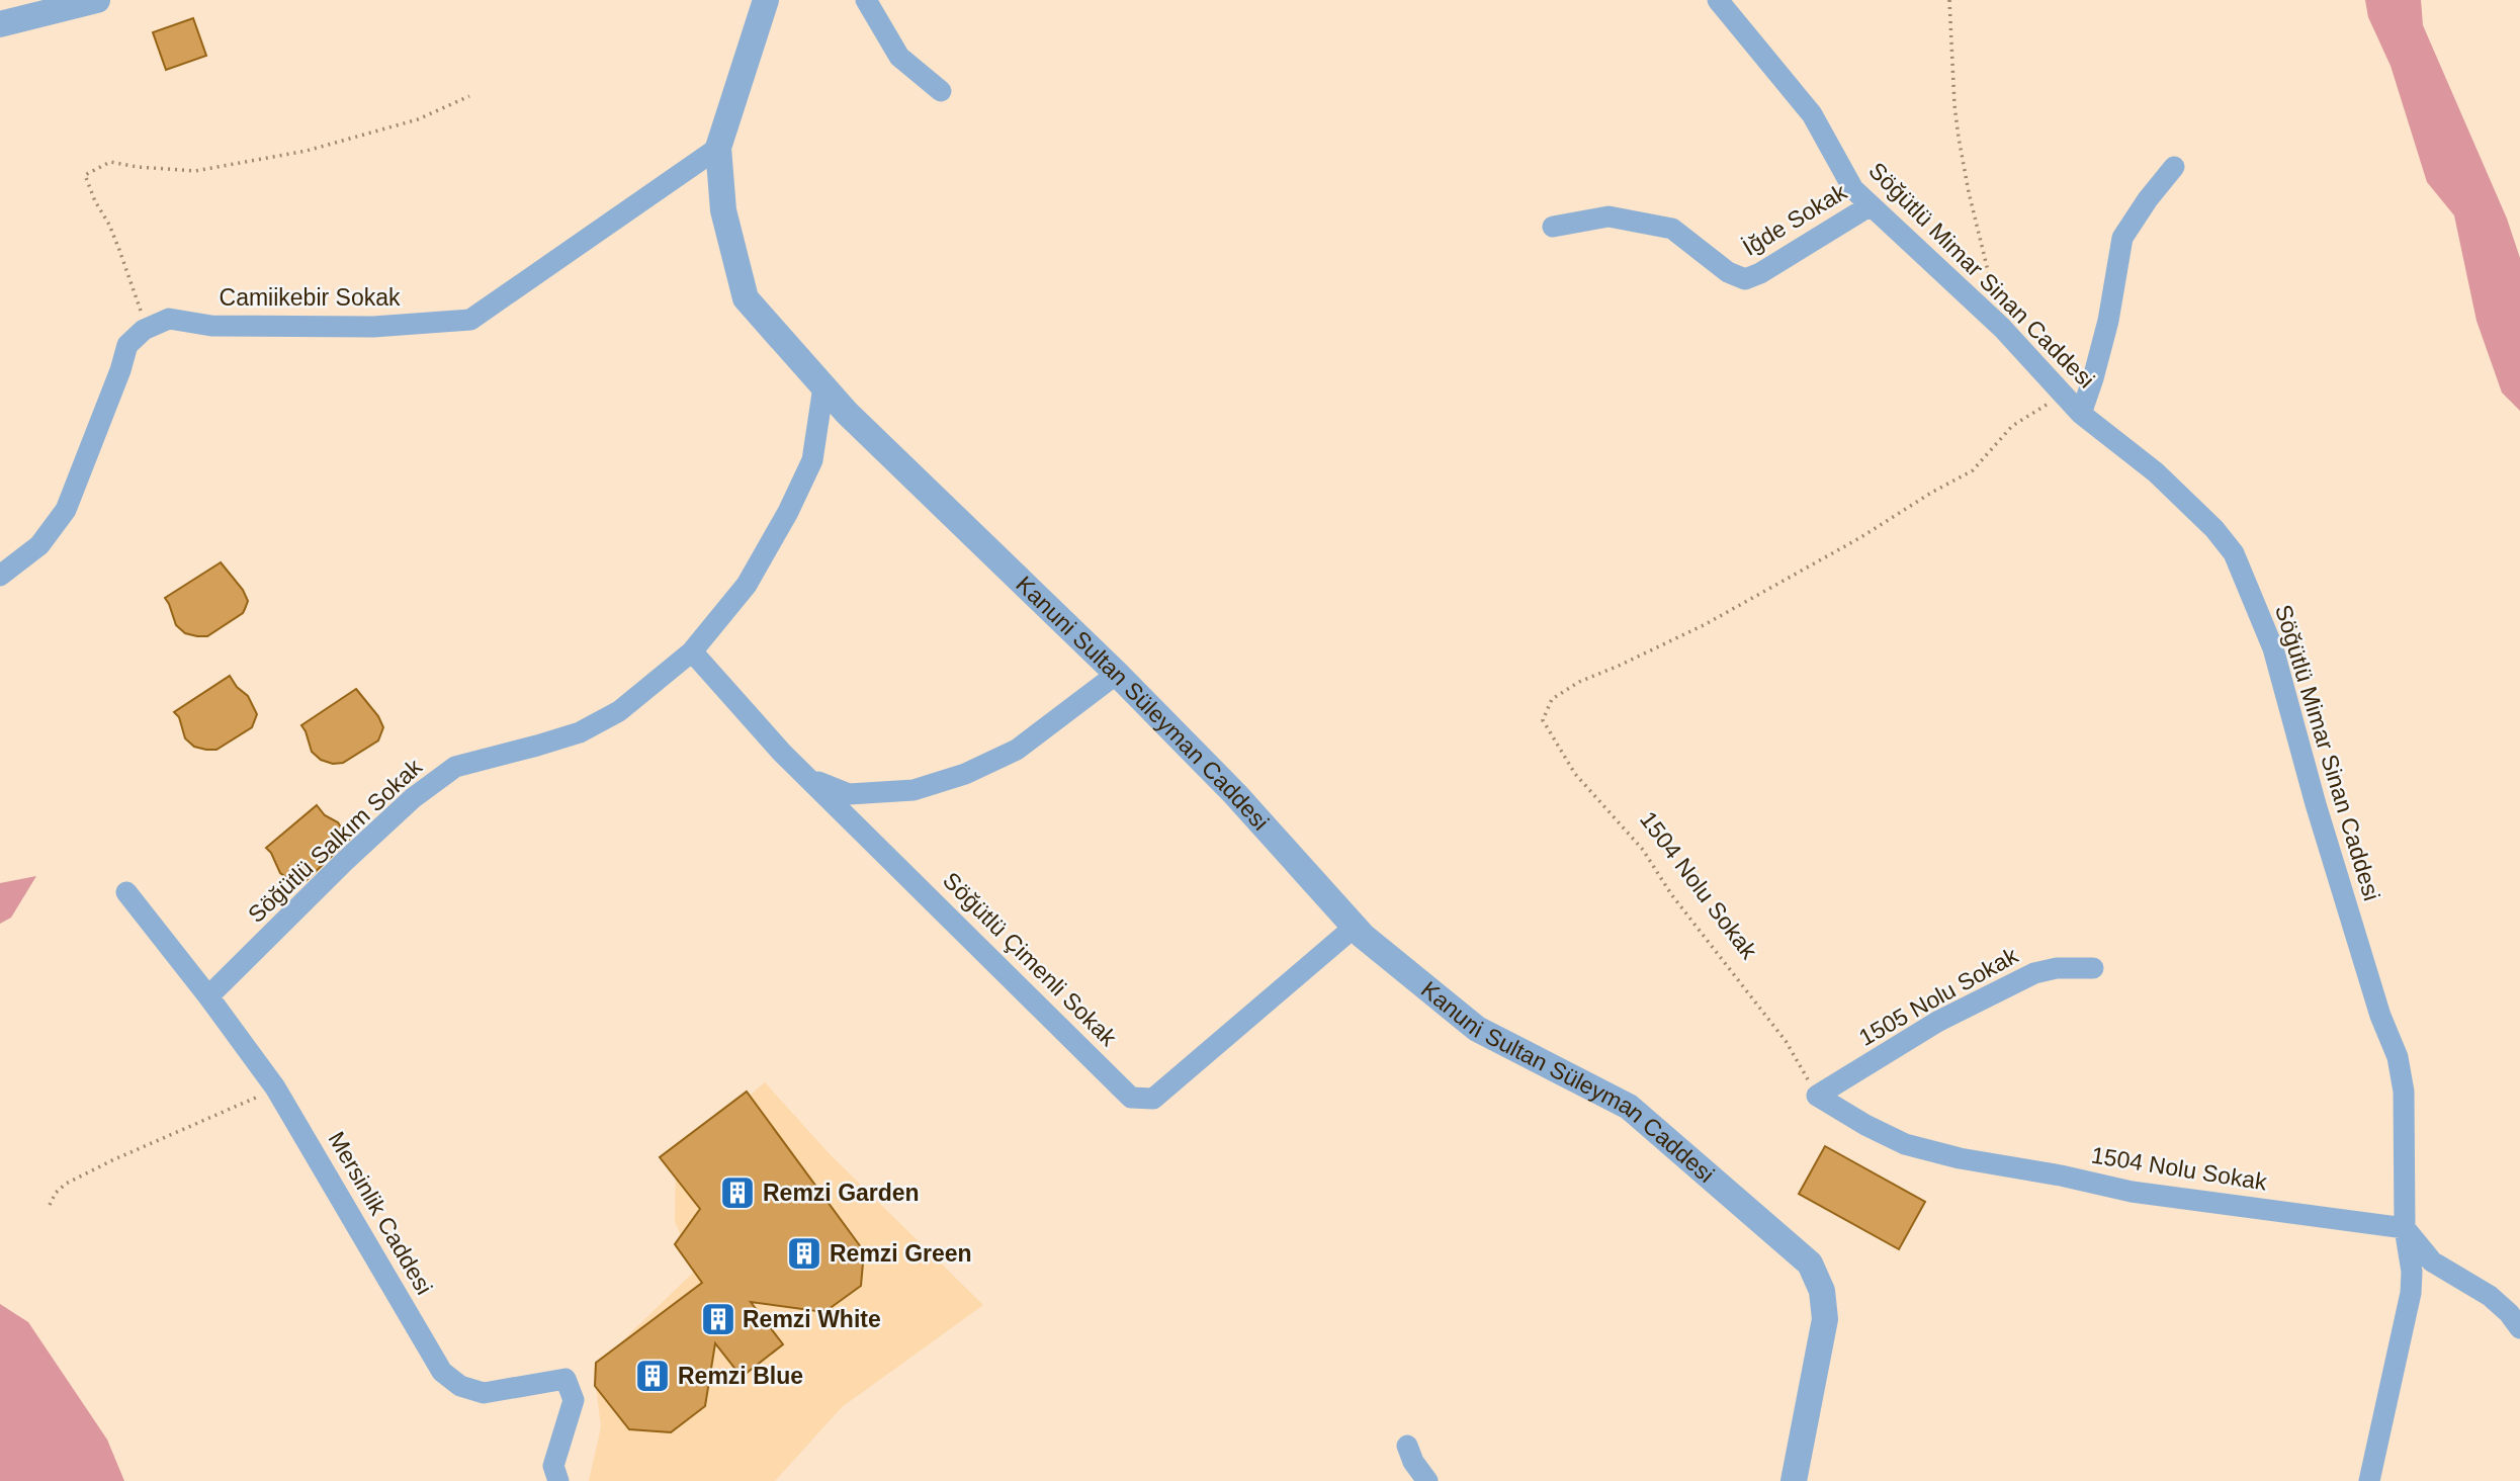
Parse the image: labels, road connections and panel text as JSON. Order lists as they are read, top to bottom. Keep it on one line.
{"streets":{"street":["İğde Sokak","Söğütlü Mimar Sinan Caddesi","Camiikebir Sokak","Kanuni Sultan Süleyman Caddesi","Söğütlü Salkım Sokak","1504 Nolu Sokak","Söğütlü Çimenli Sokak","1505 Nolu Sokak","Mersinlik Caddesi"]},"crossings":[["İğde Sokak","Söğütlü Mimar Sinan Caddesi"],["Söğütlü Mimar Sinan Caddesi","1504 Nolu Sokak"],["Camiikebir Sokak","Kanuni Sultan Süleyman Caddesi"],["Kanuni Sultan Süleyman Caddesi","Söğütlü Salkım Sokak"],["Kanuni Sultan Süleyman Caddesi","Söğütlü Çimenli Sokak"],["Söğütlü Salkım Sokak","Söğütlü Çimenli Sokak"],["Söğütlü Salkım Sokak","Mersinlik Caddesi"],["1504 Nolu Sokak","1505 Nolu Sokak"]],"places":{"building":["Remzi Garden","Remzi Green","Remzi White","Remzi Blue"]}}
